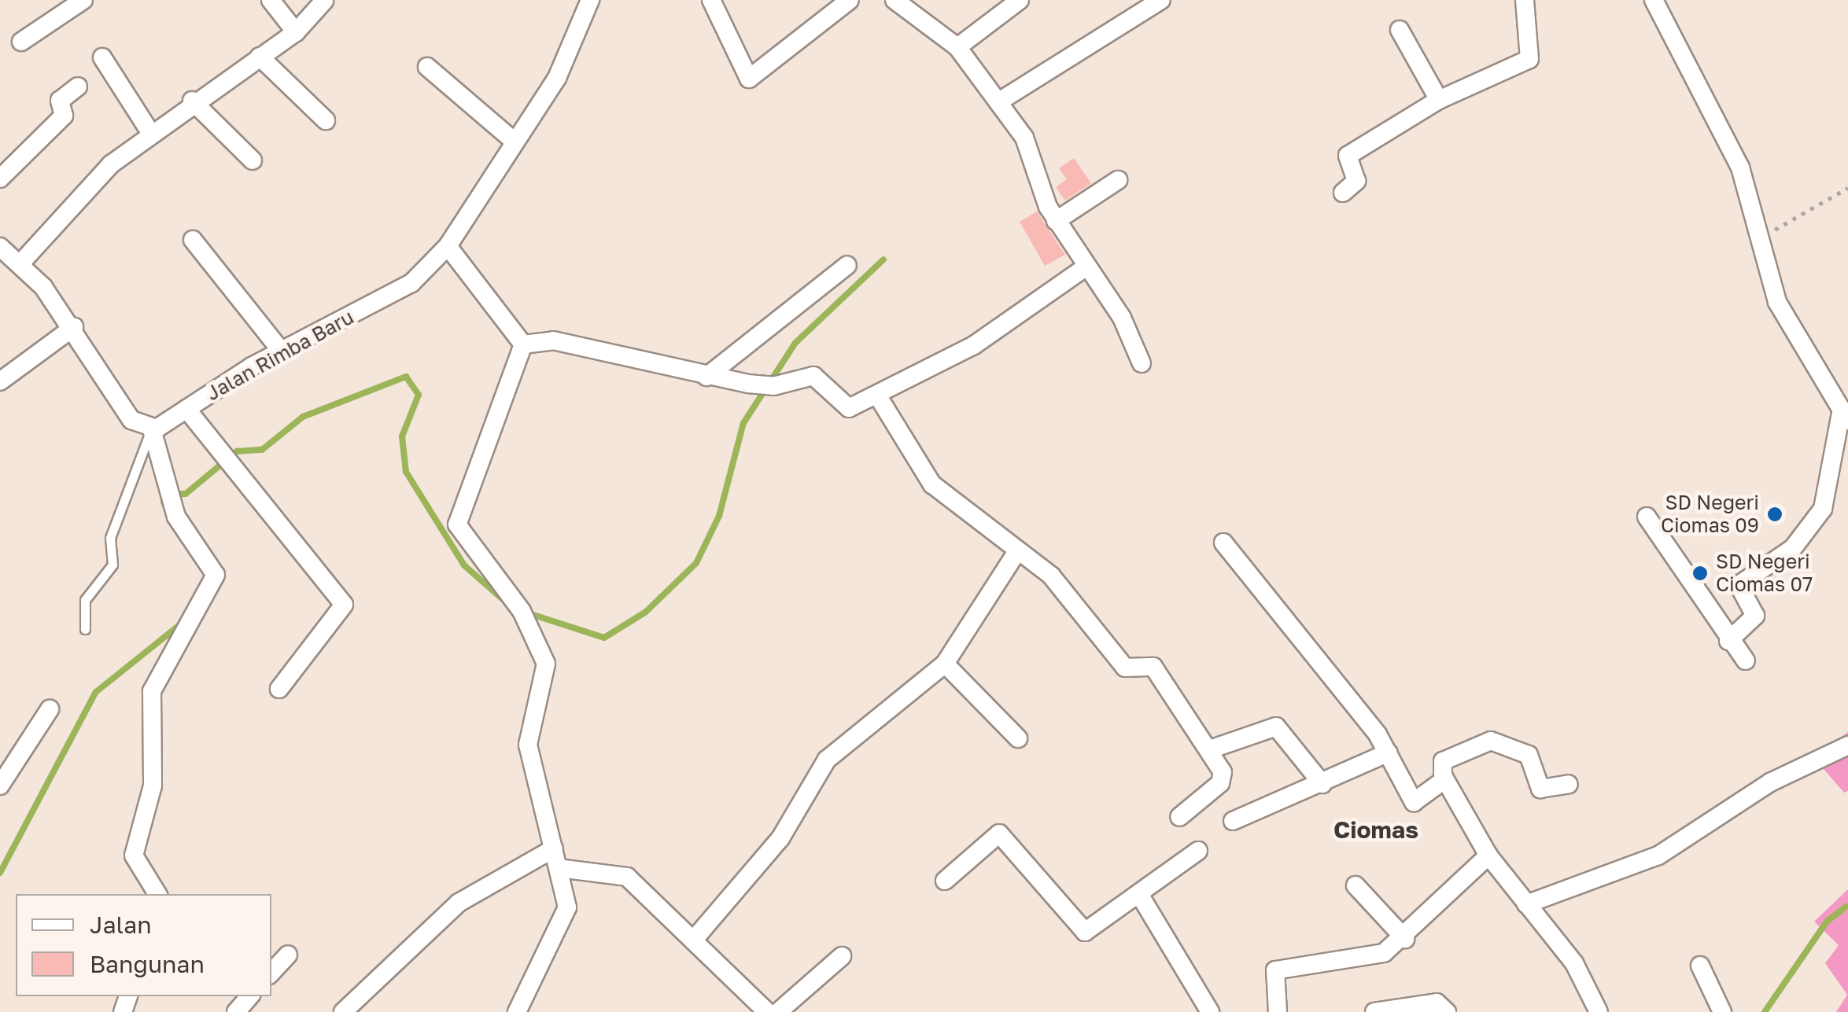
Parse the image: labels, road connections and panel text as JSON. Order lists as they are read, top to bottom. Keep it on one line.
{"streets":{"street":["Jalan Rimba Baru"]},"districts":["Ciomas"],"places":["SD Negeri Ciomas 09","SD Negeri Ciomas 07"],"legend":["Jalan","Bangunan"]}
